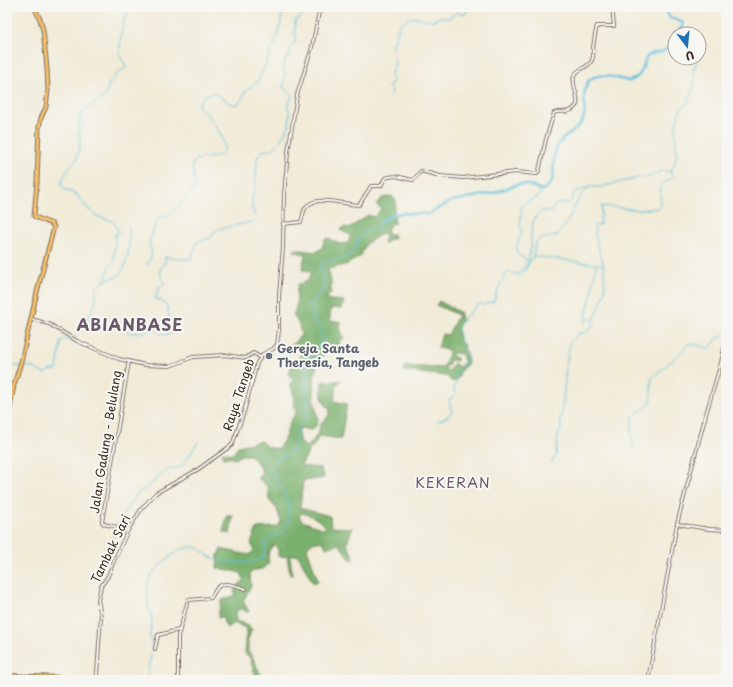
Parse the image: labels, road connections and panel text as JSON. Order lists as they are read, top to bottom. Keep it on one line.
{"streets":{"street":["Raya Tangeb","Jalan Gadung - Belulang","Tambak Sari"]},"crossings":[["Raya Tangeb","Tambak Sari"],["Jalan Gadung - Belulang","Tambak Sari"]],"districts":["ABIANBASE","KEKERAN"],"places":["Gereja Santa Theresia, Tangeb"],"north":"bottom"}
